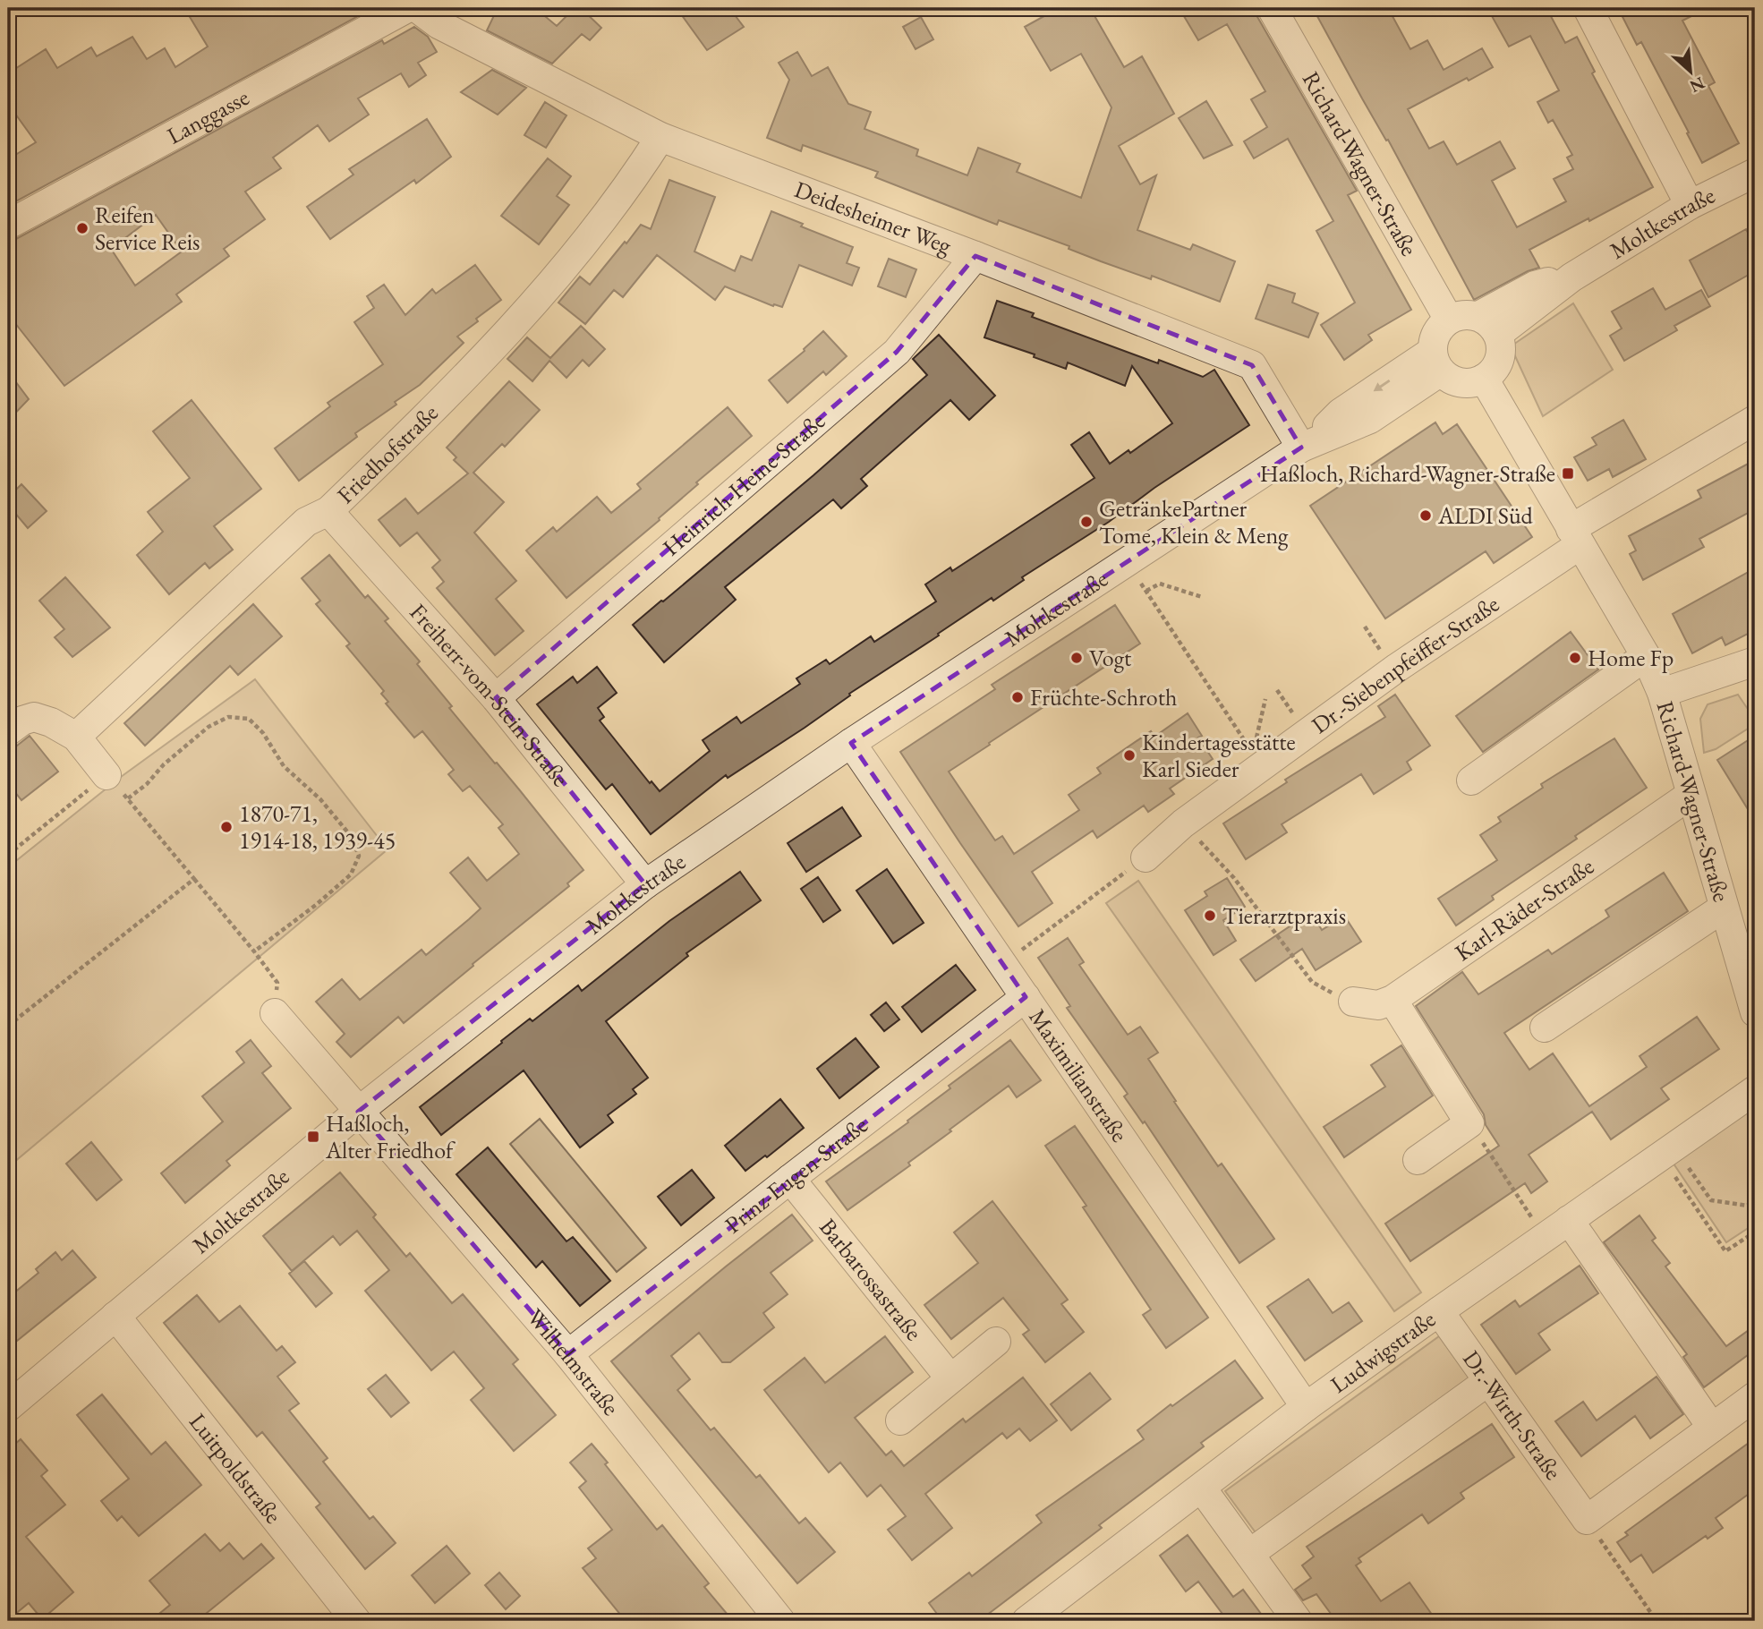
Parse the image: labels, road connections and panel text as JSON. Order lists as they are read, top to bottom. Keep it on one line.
{"streets":{"street":["Langgasse","Richard-Wagner-Straße","Deidesheimer Weg","Moltkestraße","Friedhofstraße","Heinrich-Heine-Straße","Dr.-Siebenpfeiffer-Straße","Freiherr-vom-Stein-Straße","Karl-Räder-Straße","Maximilianstraße","Prinz-Eugen-Straße","Barbarossastraße","Ludwigstraße","Wilhelmstraße","Dr.-Wirth-Straße","Luitpoldstraße"]},"crossings":[["Richard-Wagner-Straße","Moltkestraße"],["Richard-Wagner-Straße","Dr.-Siebenpfeiffer-Straße"],["Richard-Wagner-Straße","Karl-Räder-Straße"],["Deidesheimer Weg","Moltkestraße"],["Deidesheimer Weg","Friedhofstraße"],["Deidesheimer Weg","Heinrich-Heine-Straße"],["Moltkestraße","Freiherr-vom-Stein-Straße"],["Moltkestraße","Maximilianstraße"],["Moltkestraße","Wilhelmstraße"],["Moltkestraße","Luitpoldstraße"],["Friedhofstraße","Freiherr-vom-Stein-Straße"],["Heinrich-Heine-Straße","Freiherr-vom-Stein-Straße"],["Maximilianstraße","Prinz-Eugen-Straße"],["Maximilianstraße","Ludwigstraße"],["Prinz-Eugen-Straße","Barbarossastraße"],["Prinz-Eugen-Straße","Wilhelmstraße"],["Ludwigstraße","Dr.-Wirth-Straße"]],"places":{"other":["Reifen Service Reis","ALDI Süd","GetränkePartner Tome, Klein & Meng","Vogt","Home Fp","Früchte-Schroth","Kindertagesstätte Karl Sieder","1870-71, 1914-18, 1939-45","Tierarztpraxis"],"transit":["Haßloch, Richard-Wagner-Straße","Haßloch, Alter Friedhof"]},"north":"bottom right"}
